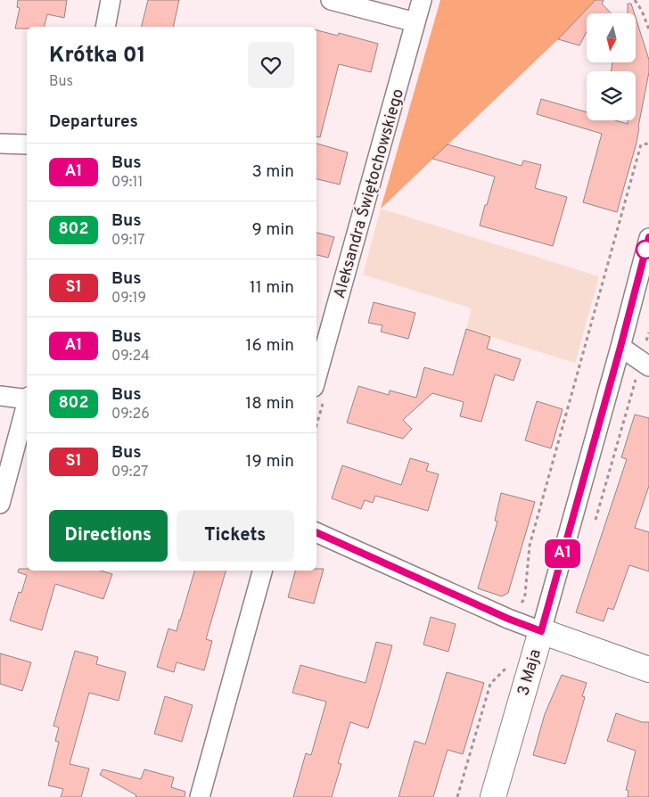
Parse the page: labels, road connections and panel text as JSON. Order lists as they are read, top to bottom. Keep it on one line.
{"streets":{"street":["Aleksandra Świętochowskiego","3 Maja"]},"lines":["bus line A1"],"north":"bottom","page":{"on_map":"A1","heading":[["Krótka 01","Bus"],"Departures"],"list":[{"mark":"A1","name":"Bus","note":"09:11","value":"3 min"},{"mark":"802","name":"Bus","note":"09:17","value":"9 min"},{"mark":"S1","name":"Bus","note":"09:19","value":"11 min"},{"mark":"A1","name":"Bus","note":"09:24","value":"16 min"},{"mark":"802","name":"Bus","note":"09:26","value":"18 min"},{"mark":"S1","name":"Bus","note":"09:27","value":"19 min"}],"buttons":["Directions","Tickets"]}}
